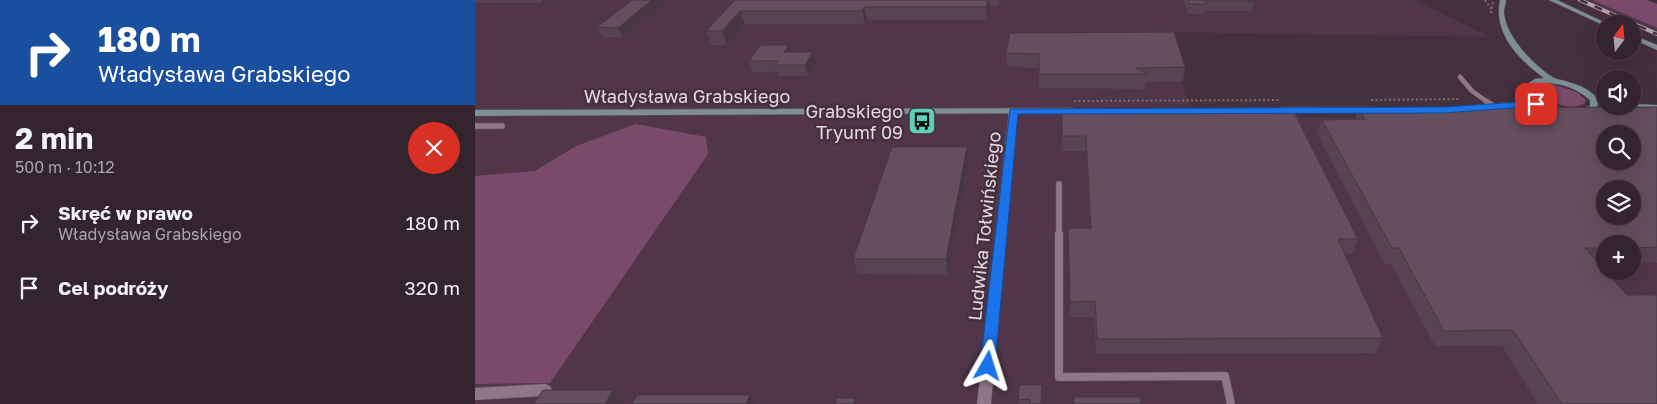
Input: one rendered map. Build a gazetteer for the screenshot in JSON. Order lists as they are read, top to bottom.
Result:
{
  "streets": {
    "street": ["Władysława Grabskiego", "Ludwika Tołwińskiego"]
  },
  "crossings": [
    ["Władysława Grabskiego", "Ludwika Tołwińskiego"]
  ],
  "places": {
    "bus stop": ["Grabskiego Tryumf 09"]
  },
  "north": "top",
  "page": {
    "turn": ["180 m", "Władysława Grabskiego"],
    "map_buttons": "+",
    "heading": ["2 min", "500 m · 10:12"],
    "list": [
      {
        "name": "Skręć w prawo",
        "note": "Władysława Grabskiego",
        "value": "180 m"
      },
      {
        "name": "Cel podróży",
        "value": "320 m"
      }
    ]
  }
}
